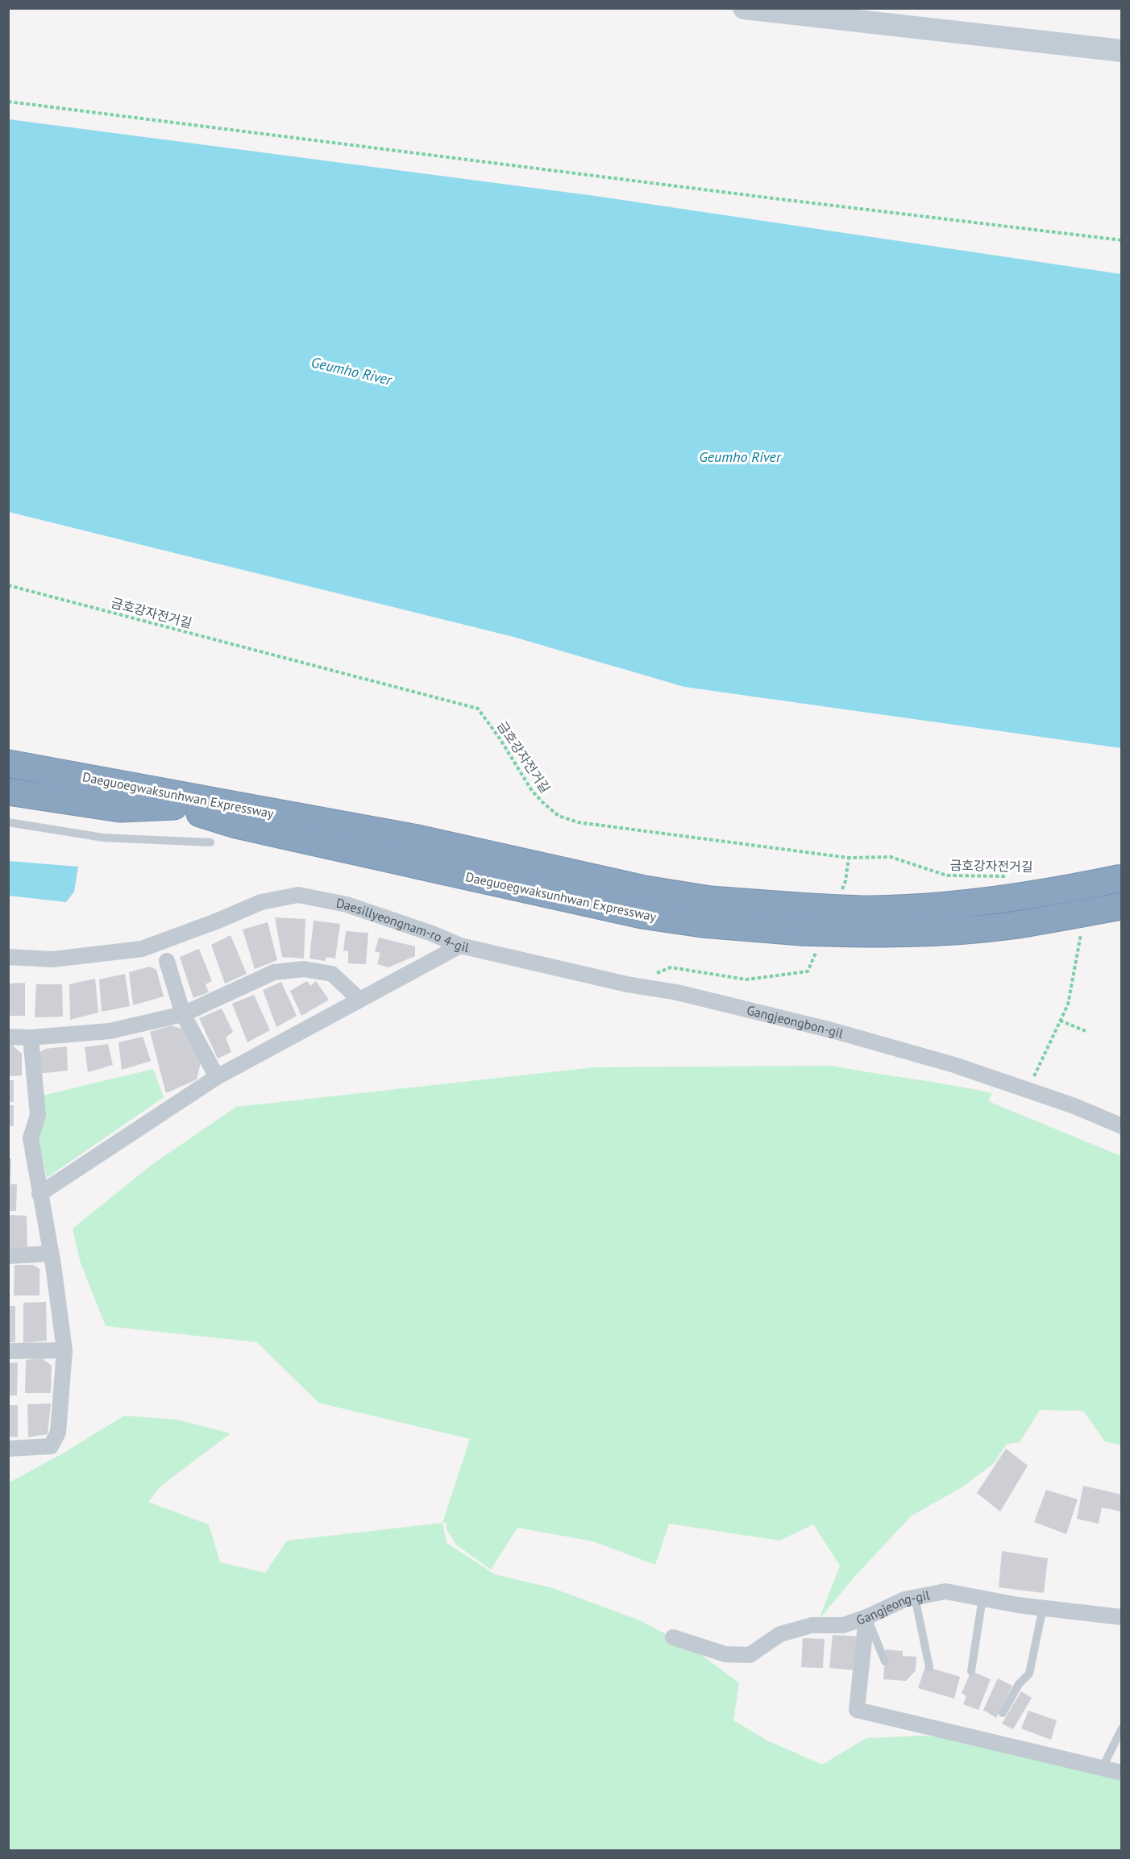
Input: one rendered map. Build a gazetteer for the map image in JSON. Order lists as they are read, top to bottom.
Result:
{
  "streets": {
    "highway": ["Daeguoegwaksunhwan Expressway"],
    "street": ["Daesillyeongnam-ro 4-gil", "Gangjeongbon-gil", "Gangjeong-gil"],
    "path": ["금호강자전거길"]
  },
  "crossings": [
    ["Daesillyeongnam-ro 4-gil", "Gangjeongbon-gil"]
  ],
  "water": ["Geumho River"]
}
